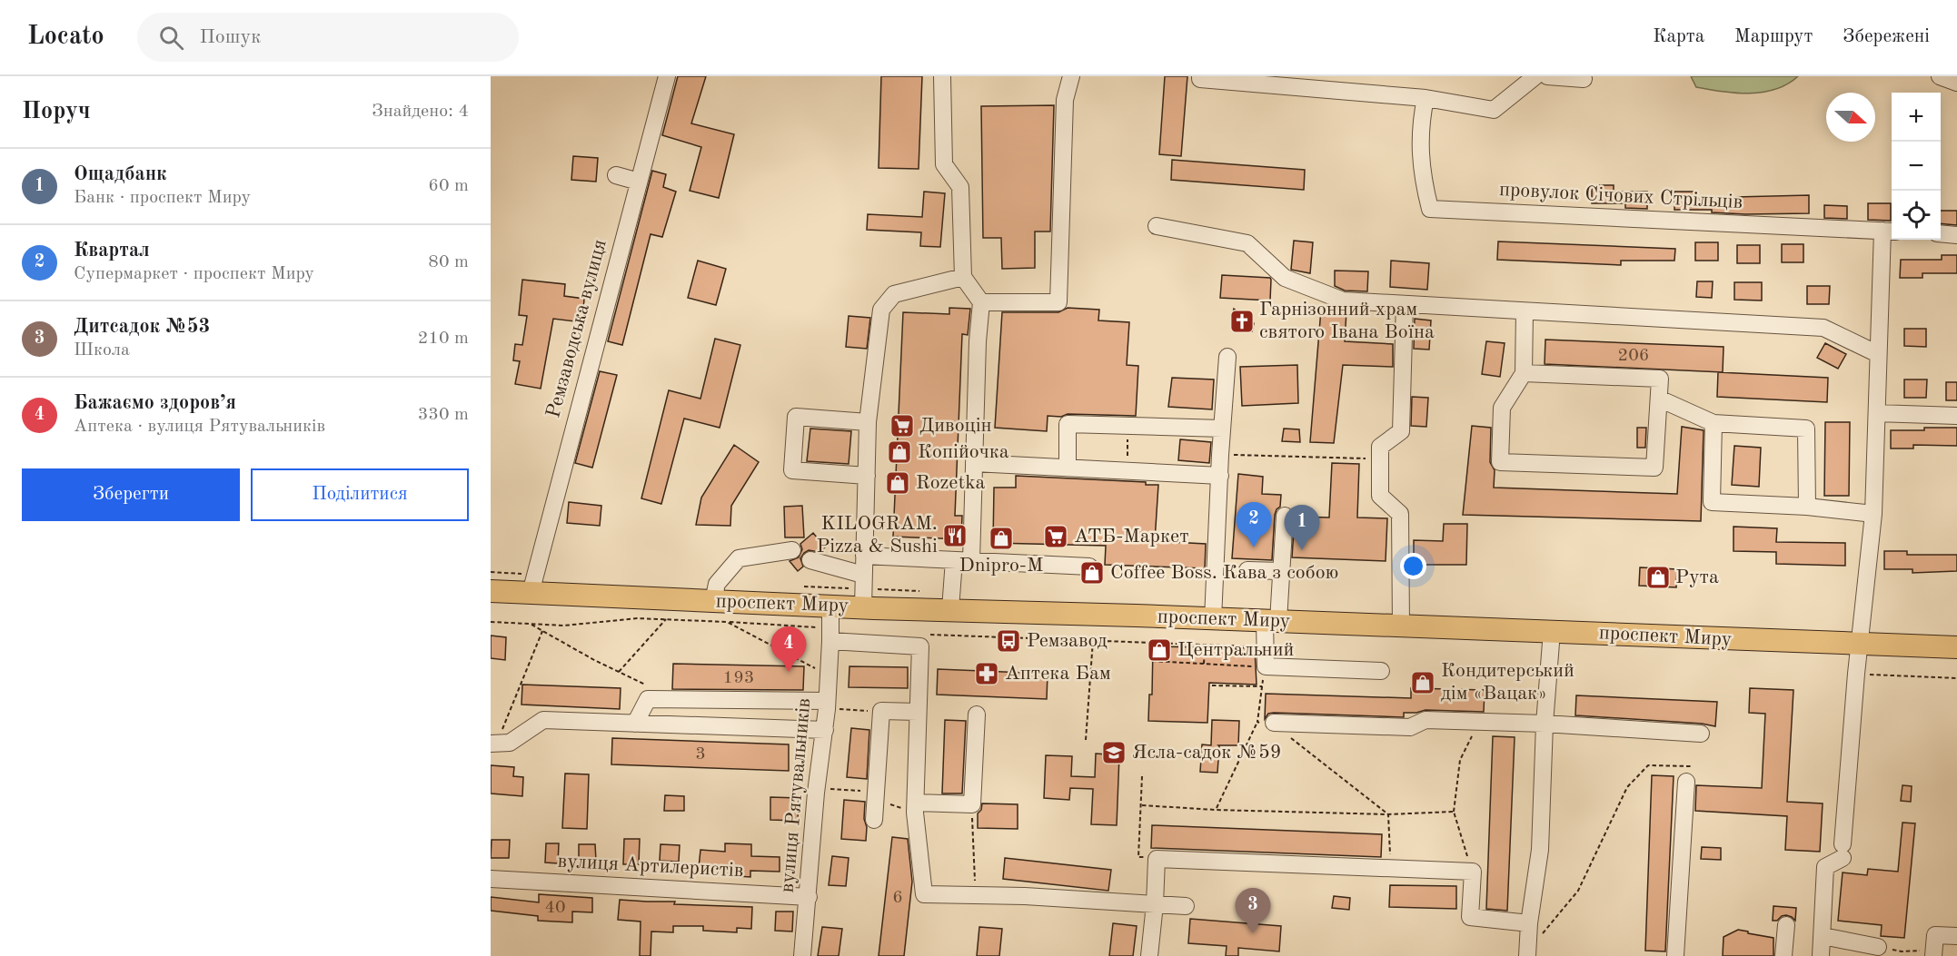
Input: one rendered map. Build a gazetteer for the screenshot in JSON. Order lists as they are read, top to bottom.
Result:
{
  "streets": {
    "main road": ["проспект Миру"],
    "street": [
      "провулок Січових Стрільців",
      "Ремзаводська вулиця",
      "вулиця Рятувальників",
      "вулиця Артилеристів"
    ]
  },
  "crossings": [
    ["Ремзаводська вулиця", "проспект Миру"],
    ["проспект Миру", "вулиця Рятувальників"],
    ["вулиця Рятувальників", "вулиця Артилеристів"]
  ],
  "places": {
    "church": ["Гарнізонний храм святого Івана Воїна"],
    "supermarket": ["Дивоцін", "АТБ-Маркет"],
    "shop": [
      "Копійочка",
      "Rozetka",
      "Dnipro-M",
      "Coffee Boss. Кава з собою",
      "Рута",
      "Центральний",
      "Кондитерський дім «Вацак»"
    ],
    "restaurant": ["KILOGRAM. Pizza & Sushi"],
    "bus stop": ["Ремзавод"],
    "pharmacy": ["Аптека Бам"],
    "school or university": ["Ясла-садок №59"]
  },
  "house_numbers": [
    "206",
    "193",
    "3",
    "6",
    "40"
  ],
  "north": "right",
  "page": {
    "header": "Locato",
    "search": "Пошук",
    "nav": ["Карта", "Маршрут", "Збережені"],
    "heading": ["Поруч", "Знайдено: 4"],
    "map_buttons": ["+", "−"],
    "list": [
      {
        "mark": "1",
        "name": "Ощадбанк",
        "note": "Банк · проспект Миру",
        "value": "60 m"
      },
      {
        "mark": "2",
        "name": "Квартал",
        "note": "Супермаркет · проспект Миру",
        "value": "80 m"
      },
      {
        "mark": "3",
        "name": "Дитсадок №53",
        "note": "Школа",
        "value": "210 m"
      },
      {
        "mark": "4",
        "name": "Бажаємо здоров’я",
        "note": "Аптека · вулиця Рятувальників",
        "value": "330 m"
      }
    ],
    "buttons": ["Зберегти", "Поділитися"],
    "pins": [
      "2",
      "1",
      "4",
      "3"
    ]
  }
}
